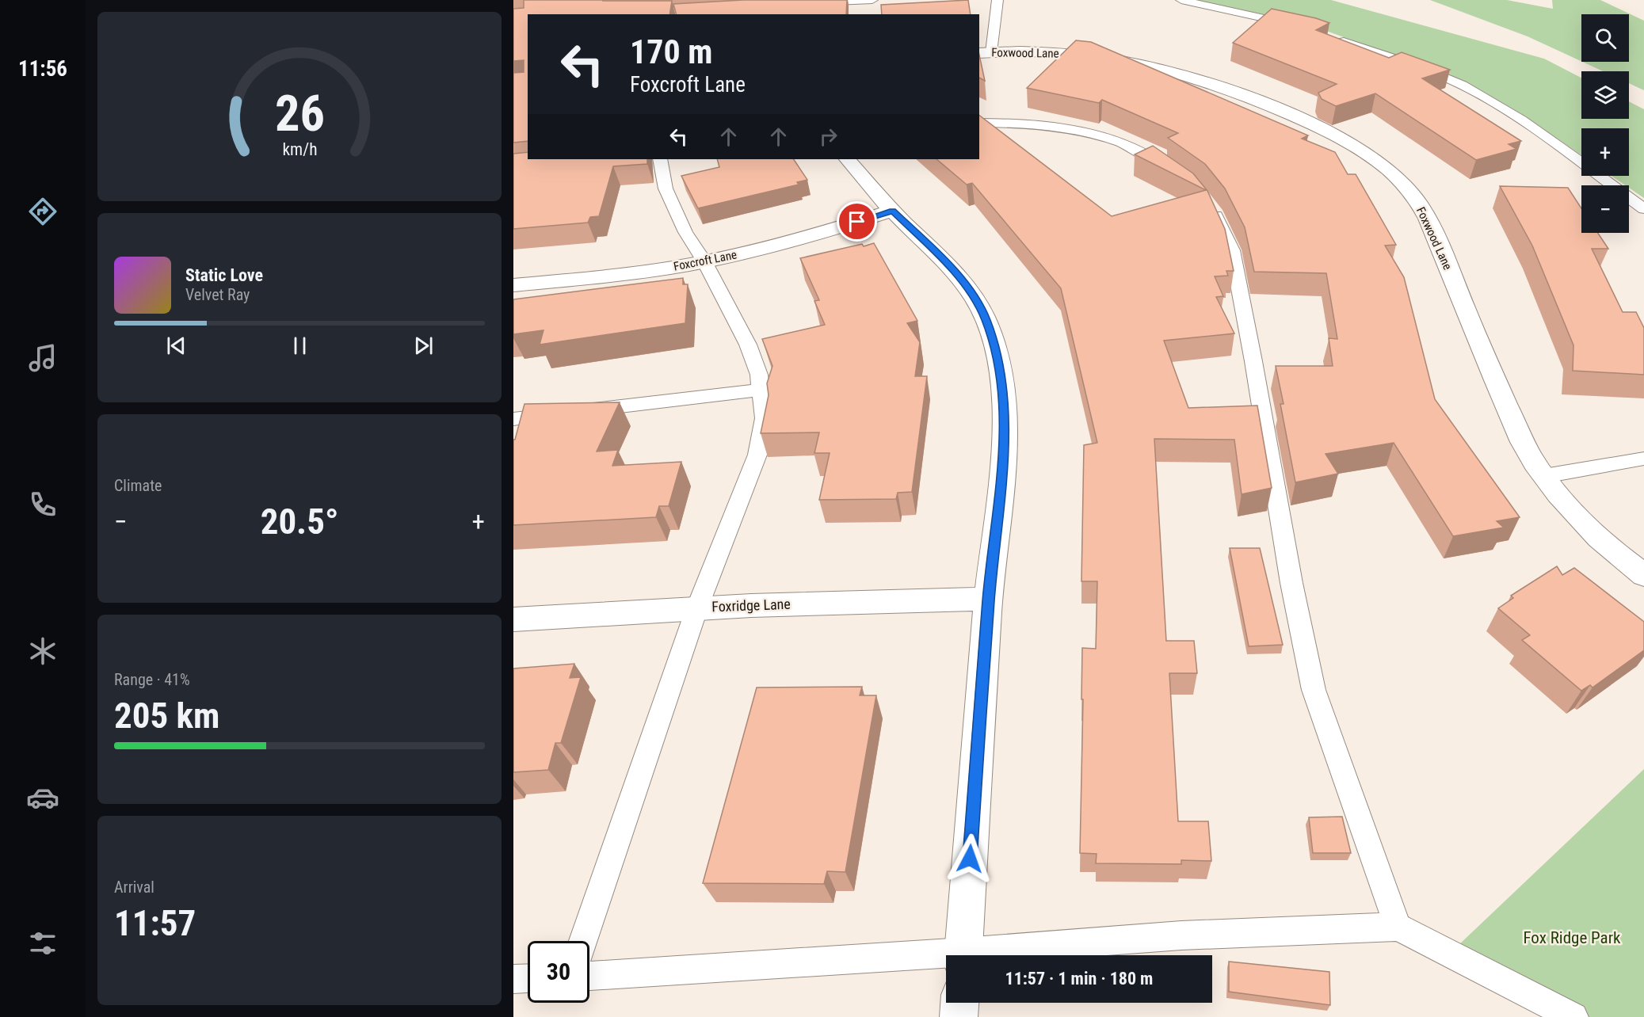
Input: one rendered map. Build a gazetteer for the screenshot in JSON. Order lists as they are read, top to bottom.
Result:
{
  "streets": {
    "street": ["Foxwood Lane", "Foxcroft Lane", "Foxridge Lane"]
  },
  "parks": ["Fox Ridge Park"],
  "page": {
    "tabs": "11:56",
    "map_buttons": ["+", "−"],
    "turn": ["170 m", "Foxcroft Lane"],
    "song": ["Static Love", "Velvet Ray"],
    "tile": [
      "Climate",
      ["Range · 41%", "205 km"],
      ["Arrival", "11:57"]
    ],
    "heat": ["−", "20.5°", "+"],
    "limit": "30",
    "trip": "11:57 · 1 min · 180 m",
    "gauge": ["26", "km/h"]
  }
}
